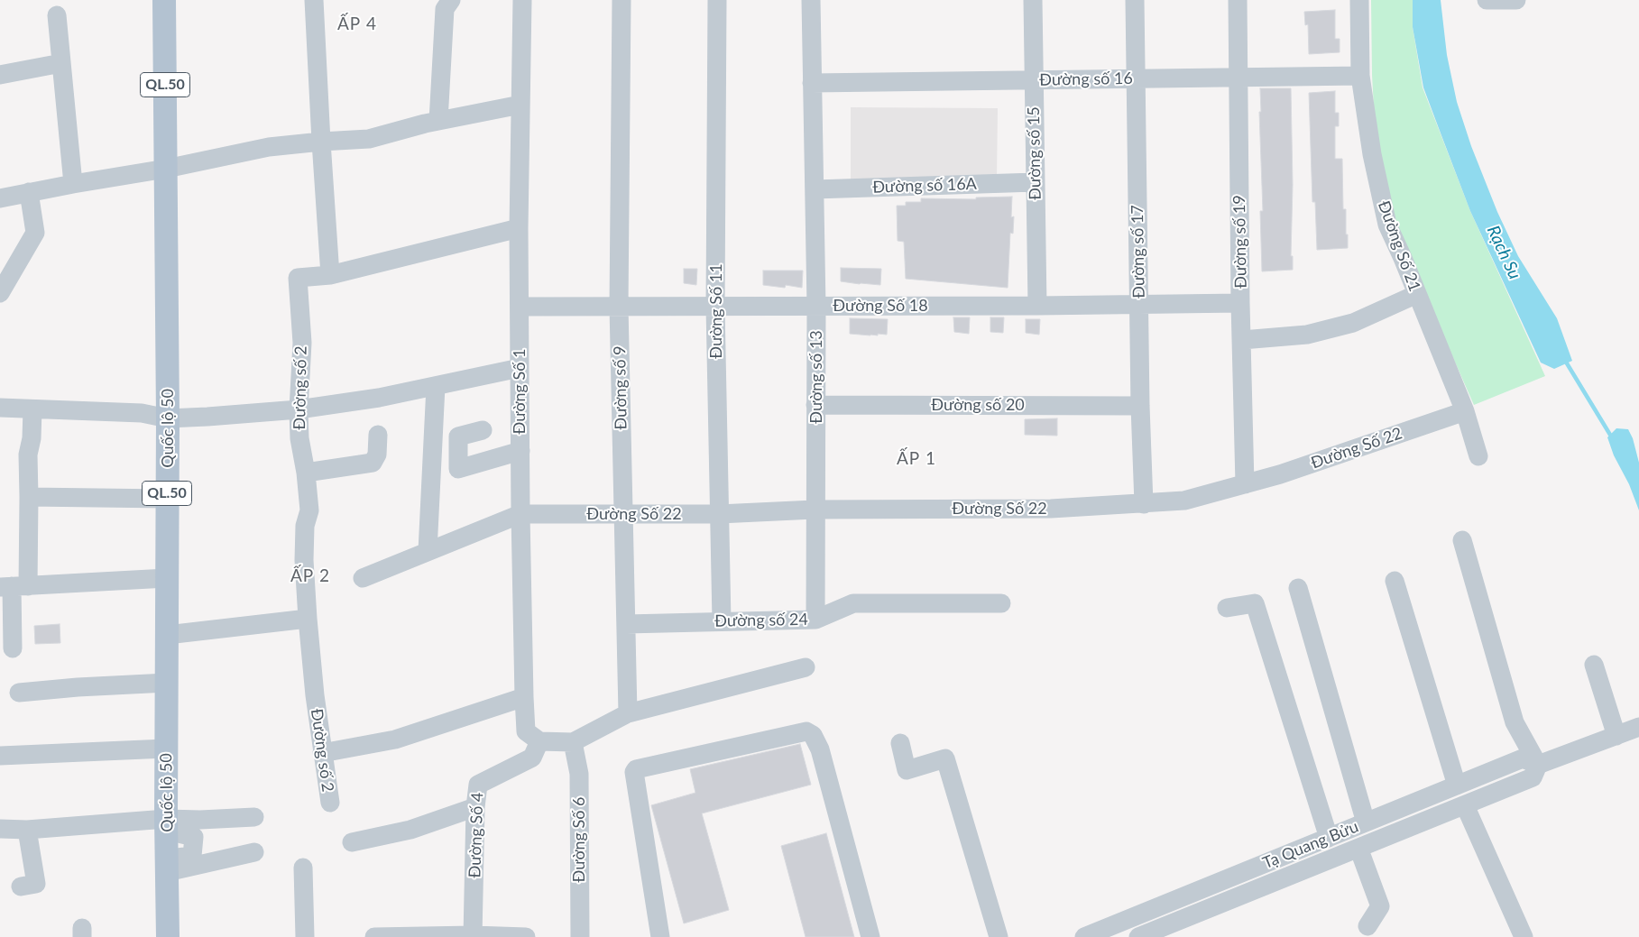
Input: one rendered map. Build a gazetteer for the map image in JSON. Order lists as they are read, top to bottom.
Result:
{
  "streets": {
    "main road": ["QL.50", "Quốc lộ 50"],
    "street": [
      "Đường số 16",
      "Đường số 15",
      "Đường số 16A",
      "Đường số 19",
      "Đường Số 21",
      "Đường số 17",
      "Đường Số 18",
      "Đường Số 11",
      "Đường số 13",
      "Đường số 2",
      "Đường số 9",
      "Đường Số 1",
      "Đường số 20",
      "Đường Số 22",
      "Đường số 24",
      "Đường Số 4",
      "Đường Số 6",
      "Tạ Quang Bửu"
    ]
  },
  "crossings": [
    ["Đường số 16", "Đường số 15"],
    ["Đường số 16", "Đường số 19"],
    ["Đường số 16", "Đường Số 21"],
    ["Đường số 16", "Đường số 17"],
    ["Đường số 16", "Đường số 13"],
    ["Đường số 15", "Đường số 16A"],
    ["Đường số 15", "Đường Số 18"],
    ["Đường số 16A", "Đường số 13"],
    ["Đường số 19", "Đường Số 18"],
    ["Đường số 19", "Đường Số 22"],
    ["Đường Số 21", "Đường Số 22"],
    ["Đường số 17", "Đường Số 18"],
    ["Đường số 17", "Đường số 20"],
    ["Đường số 17", "Đường Số 22"],
    ["Đường Số 18", "Đường Số 11"],
    ["Đường Số 18", "Đường số 13"],
    ["Đường Số 18", "Đường số 9"],
    ["Đường Số 18", "Đường Số 1"],
    ["Đường Số 11", "Đường Số 22"],
    ["Đường Số 11", "Đường số 24"],
    ["Đường số 13", "Đường số 20"],
    ["Đường số 13", "Đường Số 22"],
    ["Đường số 13", "Đường số 24"],
    ["Đường số 9", "Đường Số 22"],
    ["Đường số 9", "Đường số 24"],
    ["Đường Số 1", "Đường Số 22"],
    ["Đường Số 1", "Đường Số 4"]
  ],
  "districts": ["ẤP 4", "ẤP 1", "ẤP 2"],
  "water": ["Rạch Su"]
}
